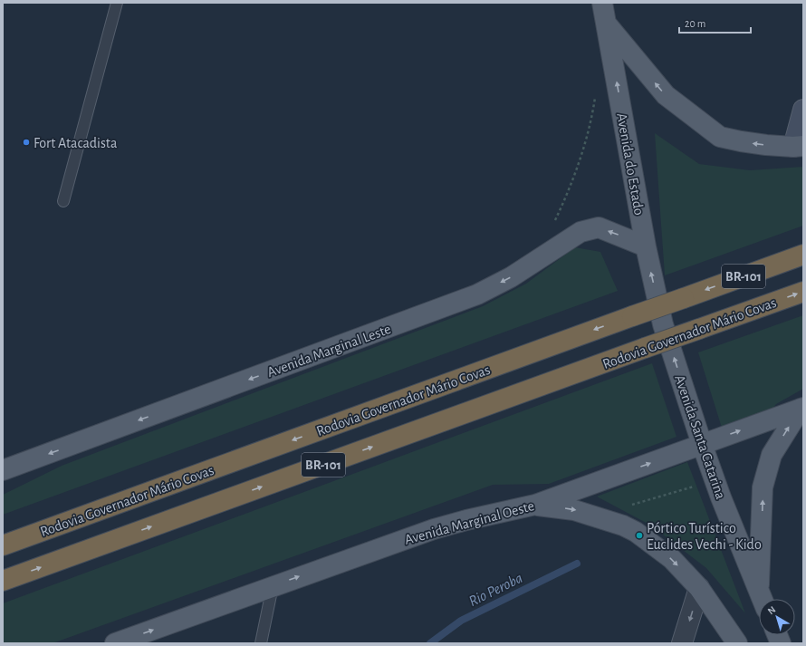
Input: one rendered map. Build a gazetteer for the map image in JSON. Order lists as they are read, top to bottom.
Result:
{
  "streets": {
    "highway": ["BR-101", "Rodovia Governador Mário Covas"],
    "main road": [
      "Avenida do Estado",
      "Avenida Marginal Leste",
      "Avenida Santa Catarina",
      "Avenida Marginal Oeste"
    ]
  },
  "crossings": [
    ["Avenida do Estado", "Avenida Marginal Leste"],
    ["Avenida do Estado", "Avenida Santa Catarina"],
    ["Avenida Santa Catarina", "Avenida Marginal Oeste"]
  ],
  "one_way": [
    "Avenida do Estado",
    "Avenida Marginal Leste",
    "Avenida Santa Catarina",
    "Avenida Marginal Oeste"
  ],
  "water": ["Rio Peroba"],
  "places": ["Fort Atacadista", "Pórtico Turístico Euclides Vechi - Kido"],
  "scale_bar": "20 m",
  "north": "top left"
}
